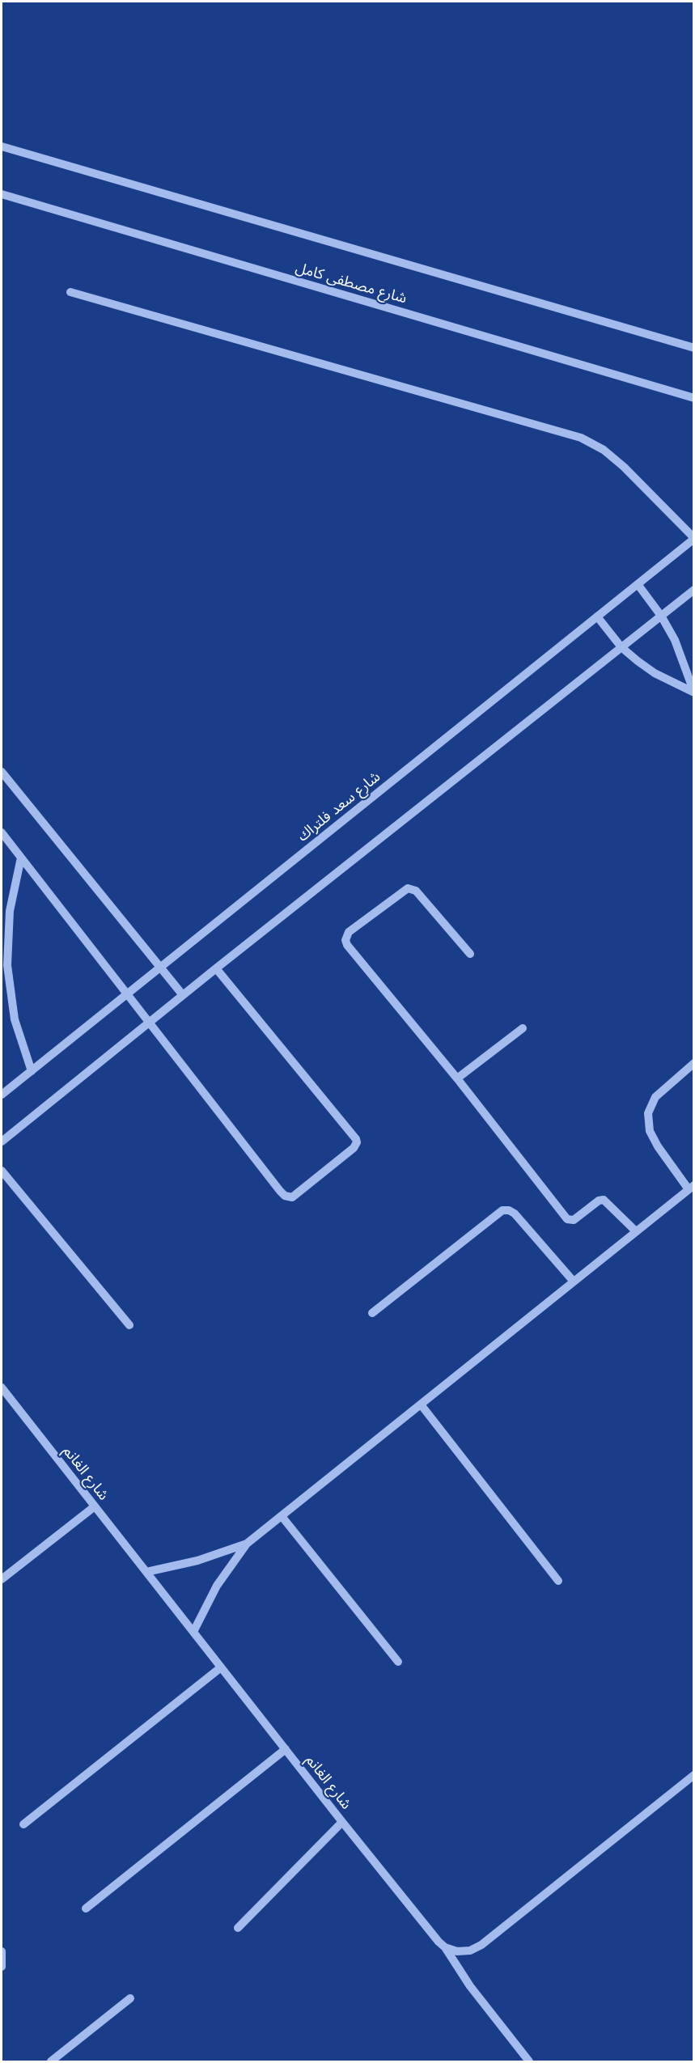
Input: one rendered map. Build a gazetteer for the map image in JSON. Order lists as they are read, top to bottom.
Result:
{
  "streets": {
    "street": ["شارع مصطفى كامل", "شارع سعد فلتراك", "شارع الغانم"]
  }
}
